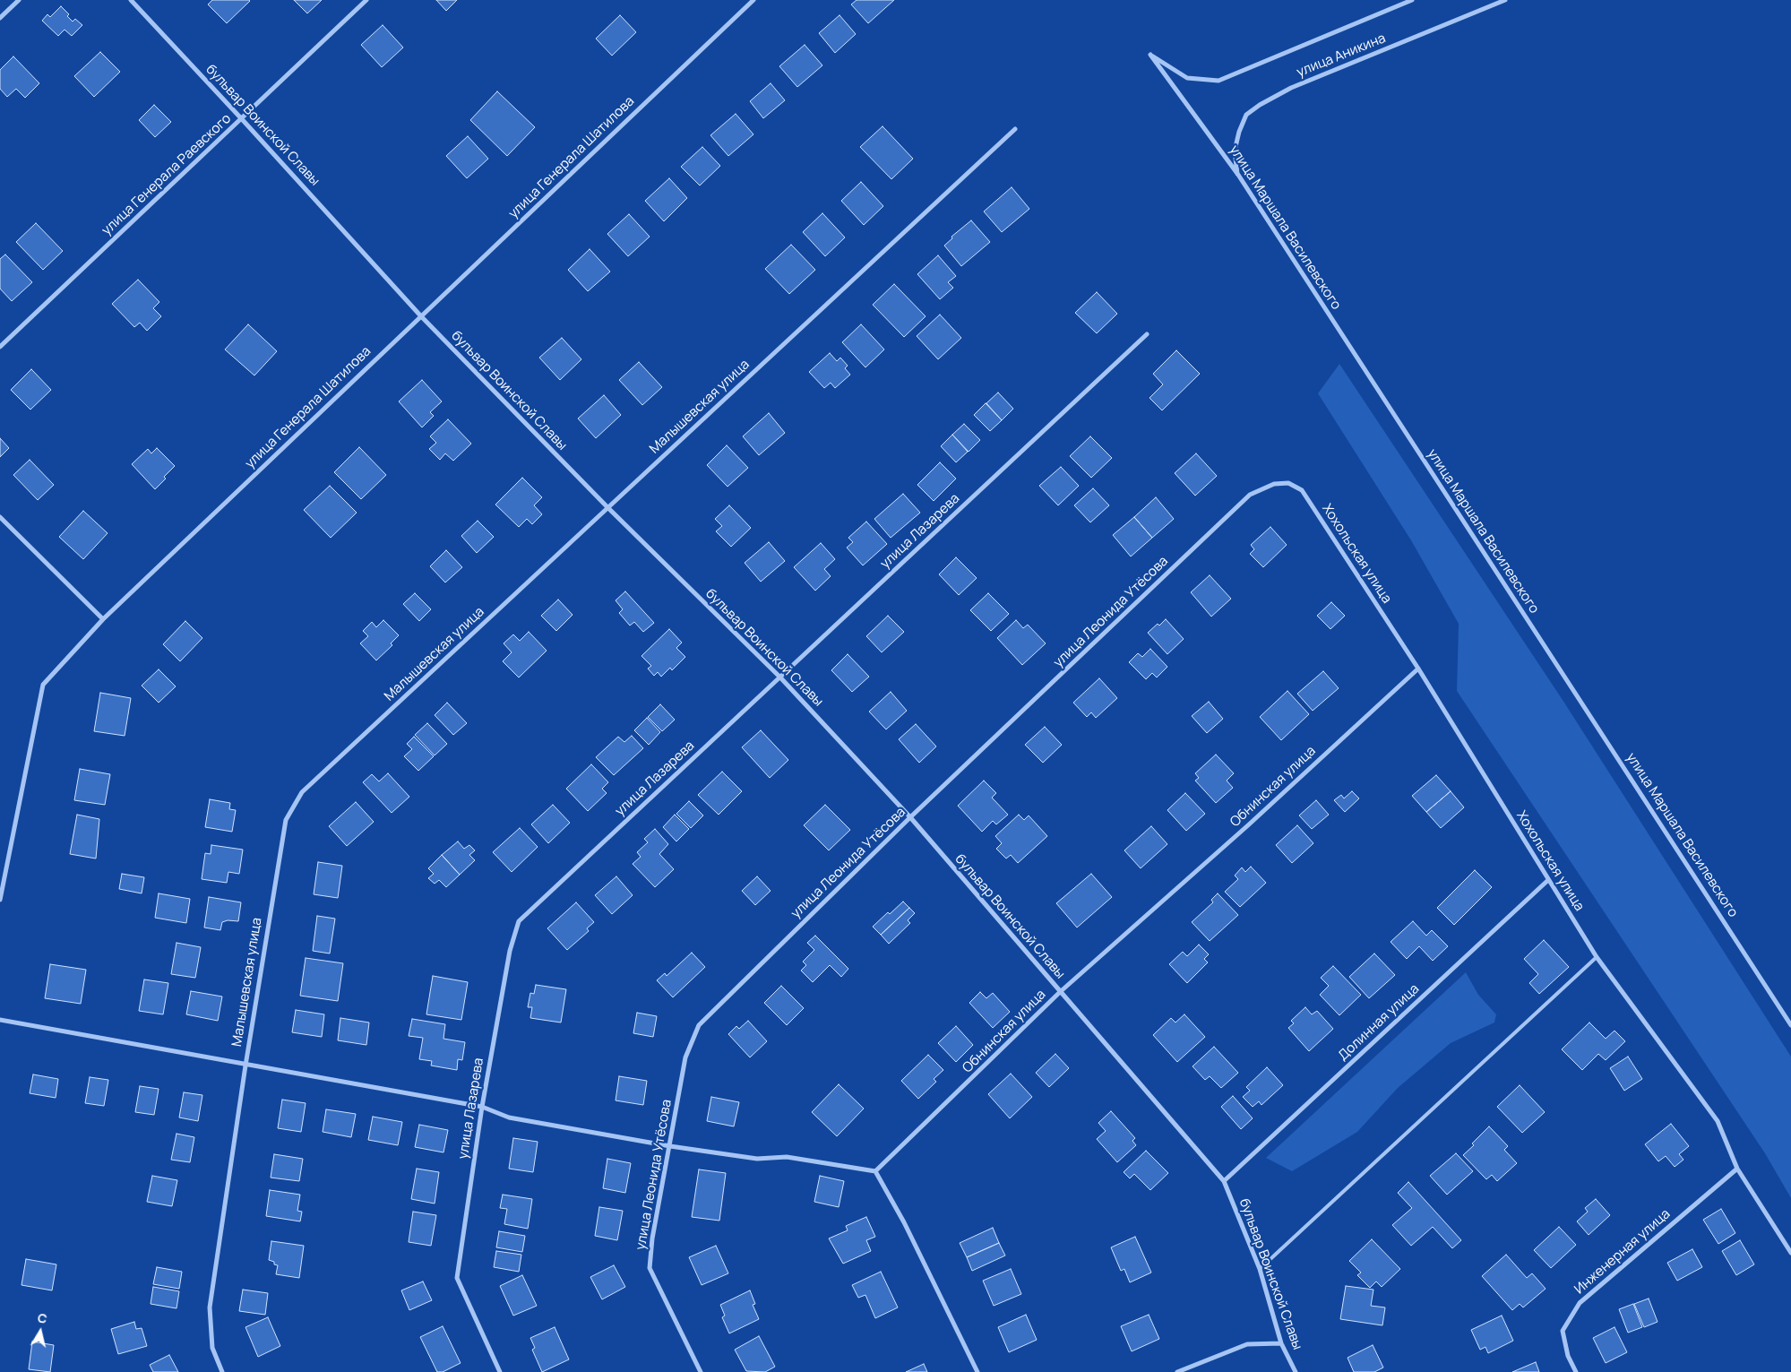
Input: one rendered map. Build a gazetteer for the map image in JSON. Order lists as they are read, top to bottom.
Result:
{
  "streets": {
    "street": [
      "улица Аникина",
      "бульвар Воинской Славы",
      "улица Генерала Шатилова",
      "улица Генерала Раевского",
      "улица Маршала Василевского",
      "Малышевская улица",
      "улица Лазарева",
      "Хохольская улица",
      "улица Леонида Утёсова",
      "Обнинская улица",
      "Долинная улица",
      "Инженерная улица"
    ]
  },
  "crossings": [
    ["улица Аникина", "улица Маршала Василевского"],
    ["бульвар Воинской Славы", "улица Генерала Шатилова"],
    ["бульвар Воинской Славы", "улица Генерала Раевского"],
    ["бульвар Воинской Славы", "Малышевская улица"],
    ["бульвар Воинской Славы", "улица Лазарева"],
    ["бульвар Воинской Славы", "улица Леонида Утёсова"],
    ["бульвар Воинской Славы", "Обнинская улица"],
    ["бульвар Воинской Славы", "Долинная улица"],
    ["Хохольская улица", "улица Леонида Утёсова"],
    ["Хохольская улица", "Обнинская улица"],
    ["Хохольская улица", "Долинная улица"],
    ["Хохольская улица", "Инженерная улица"]
  ],
  "north": "top"
}
